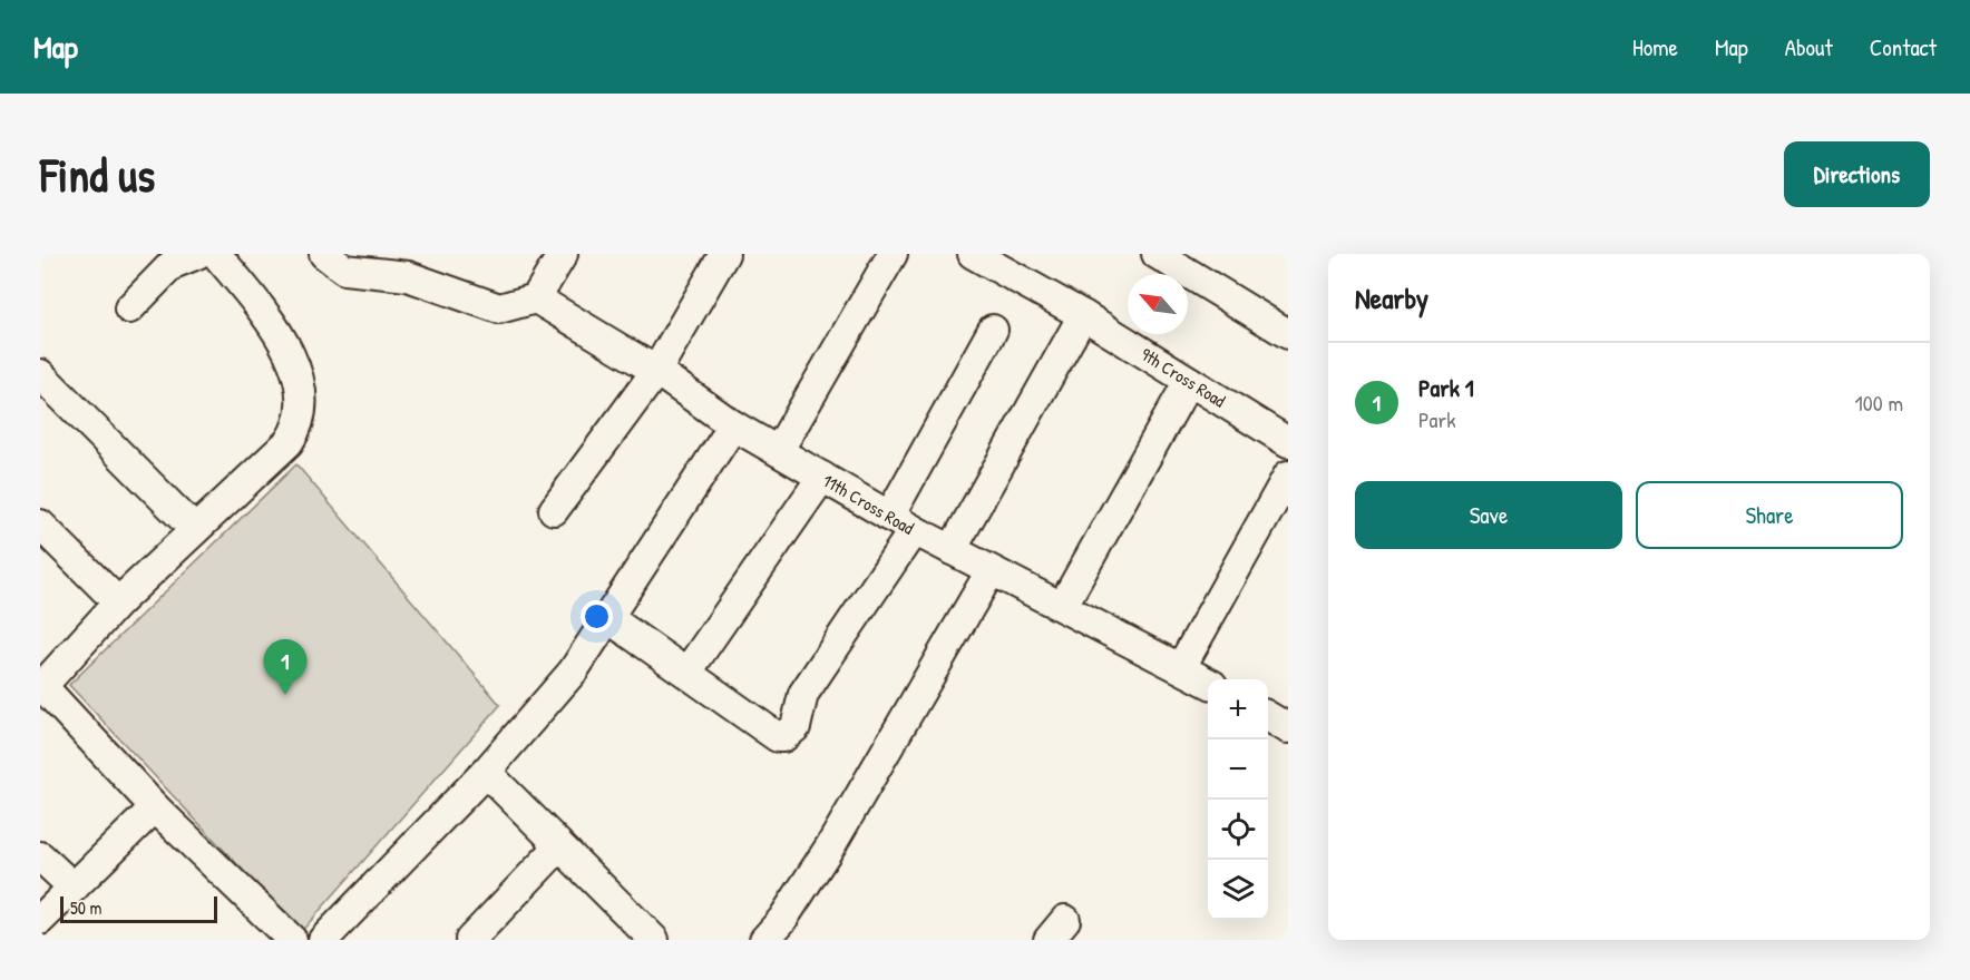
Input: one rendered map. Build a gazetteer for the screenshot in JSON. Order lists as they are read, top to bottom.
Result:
{
  "streets": {
    "street": ["9th Cross Road", "11th Cross Road"]
  },
  "scale_bar": "50 m",
  "north": "top left",
  "page": {
    "header": "Map",
    "nav": [
      "Home",
      "Map",
      "About",
      "Contact"
    ],
    "buttons": [
      "Directions",
      ["Save", "Share"]
    ],
    "title": "Find us",
    "heading": "Nearby",
    "list": [
      {
        "mark": "1",
        "name": "Park 1",
        "note": "Park",
        "value": "100 m"
      }
    ],
    "pins": "1",
    "map_buttons": ["+", "−"],
    "scale": "50 m"
  }
}
